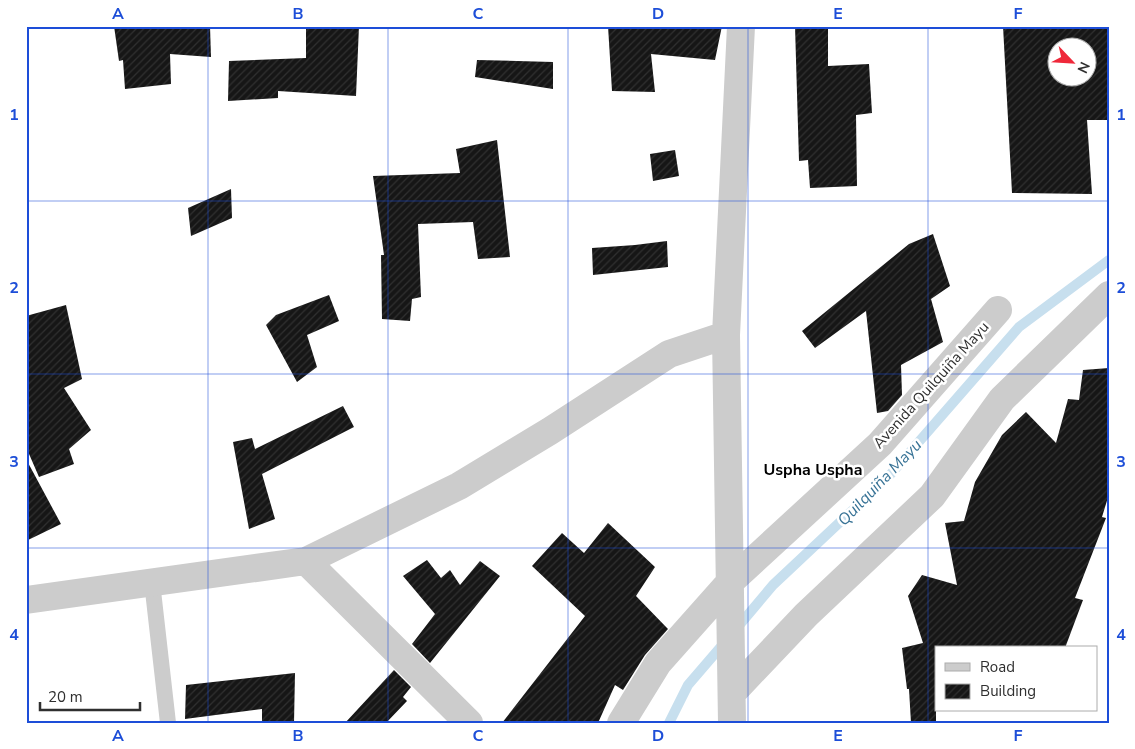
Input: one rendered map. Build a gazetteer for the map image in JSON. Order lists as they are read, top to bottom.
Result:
{
  "streets": {
    "street": ["Avenida Quilquiña Mayu"]
  },
  "districts": ["Uspha Uspha"],
  "water": ["Quilquiña Mayu"],
  "legend": ["Road", "Building"],
  "scale_bar": "20 m",
  "north": "bottom right",
  "grid": {
    "columns": [
      "A",
      "B",
      "C",
      "D",
      "E",
      "F"
    ],
    "rows": [
      "1",
      "2",
      "3",
      "4"
    ]
  }
}
